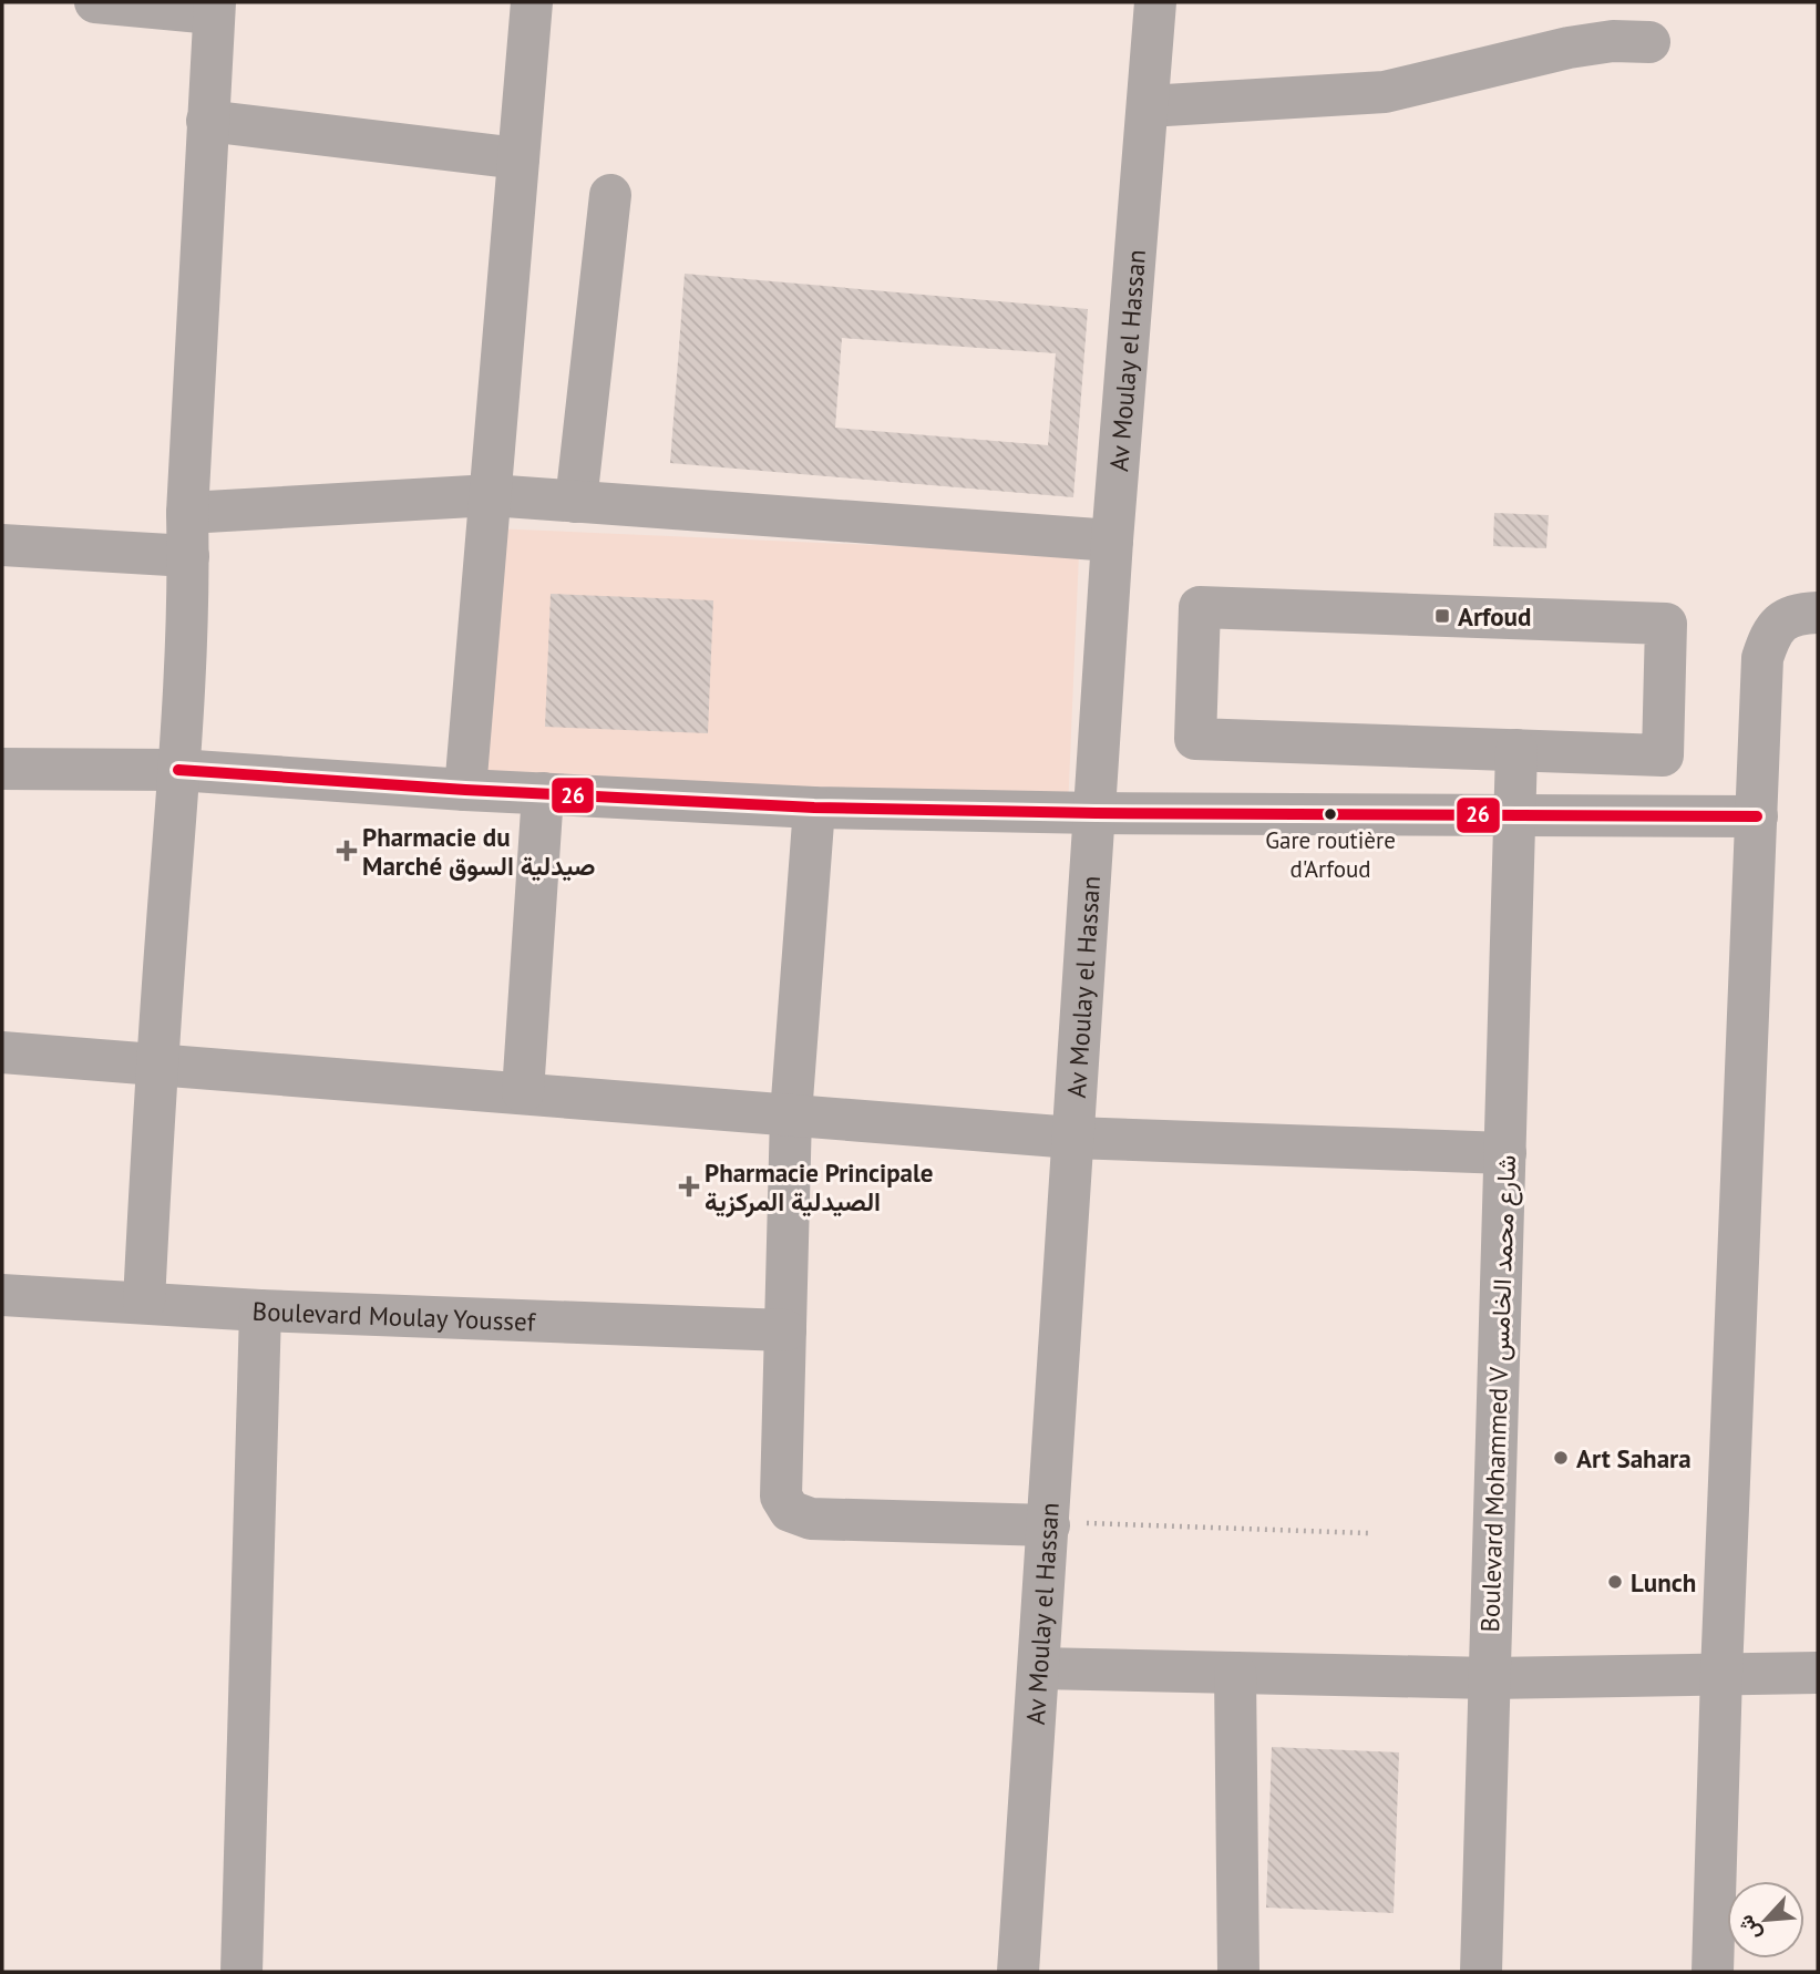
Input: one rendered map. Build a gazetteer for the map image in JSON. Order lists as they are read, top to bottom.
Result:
{
  "streets": {
    "street": ["Av Moulay el Hassan", "Boulevard Moulay Youssef", "Boulevard Mohammed V شارع محمد الخامس"]
  },
  "places": {
    "transit": ["Arfoud"],
    "other": ["Gare routière d'Arfoud", "Art Sahara", "Lunch"],
    "health": ["Pharmacie du Marché صيدلية السوق", "Pharmacie Principale الصيدلية المركزية"]
  },
  "lines": ["transit line 26"],
  "north": "bottom left"
}
